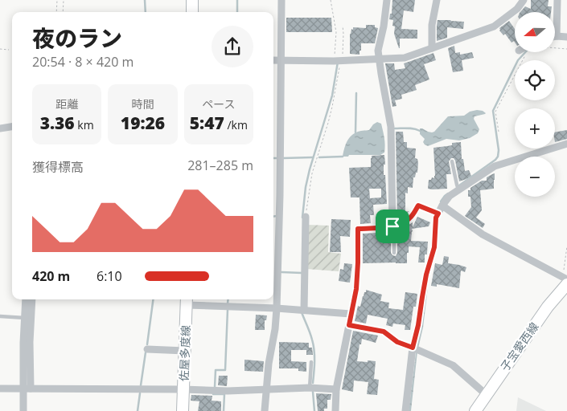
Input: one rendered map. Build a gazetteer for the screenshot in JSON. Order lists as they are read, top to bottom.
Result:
{
  "streets": {
    "main road": ["子宝愛西線", "佐屋多度線"]
  },
  "north": "left",
  "page": {
    "map_buttons": ["+", "−"],
    "heading": ["夜のラン", "20:54 · 8 × 420 m"],
    "stats": [
      ["距離", "3.36 km"],
      ["時間", "19:26"],
      ["ペース", "5:47 /km"]
    ],
    "chart": ["獲得標高", "281–285 m"],
    "list": [
      {
        "name": "420 m",
        "note": "6:10"
      }
    ]
  }
}
